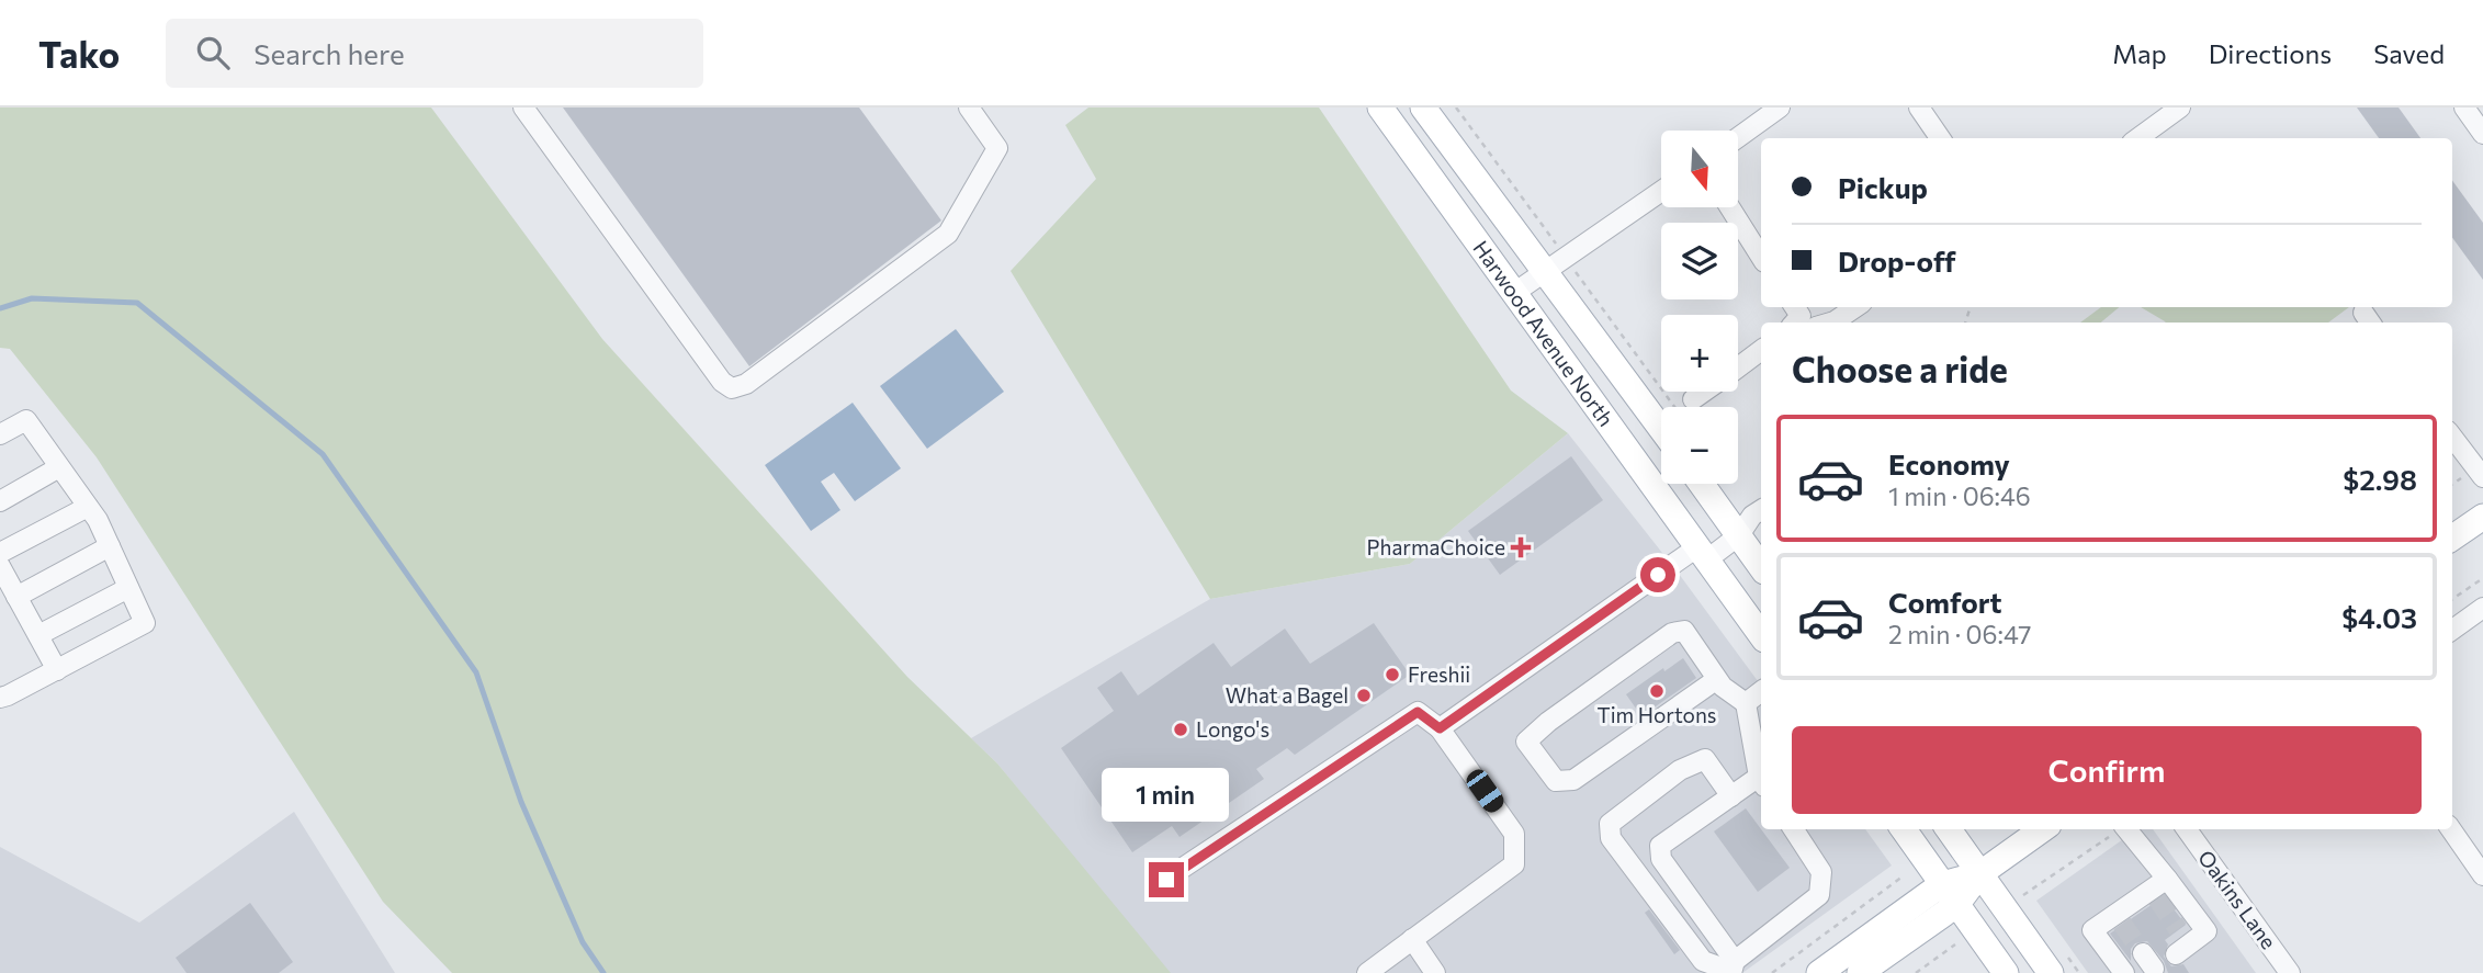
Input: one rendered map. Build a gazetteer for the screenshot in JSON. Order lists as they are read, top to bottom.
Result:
{
  "streets": {
    "main road": ["Harwood Avenue North"],
    "street": ["Oakins Lane"]
  },
  "places": {
    "health": ["PharmaChoice"],
    "other": [
      "Freshii",
      "Tim Hortons",
      "What a Bagel",
      "Longo's"
    ]
  },
  "north": "bottom",
  "page": {
    "header": "Tako",
    "search": "Search here",
    "nav": ["Map", "Directions", "Saved"],
    "map_buttons": ["+", "−"],
    "banner": ["Pickup", "Drop-off"],
    "heading": "Choose a ride",
    "list": [
      {
        "name": "Economy",
        "note": "1 min · 06:46",
        "value": "$2.98"
      },
      {
        "name": "Comfort",
        "note": "2 min · 06:47",
        "value": "$4.03"
      }
    ],
    "buttons": "Confirm",
    "bubble": "1 min"
  }
}
